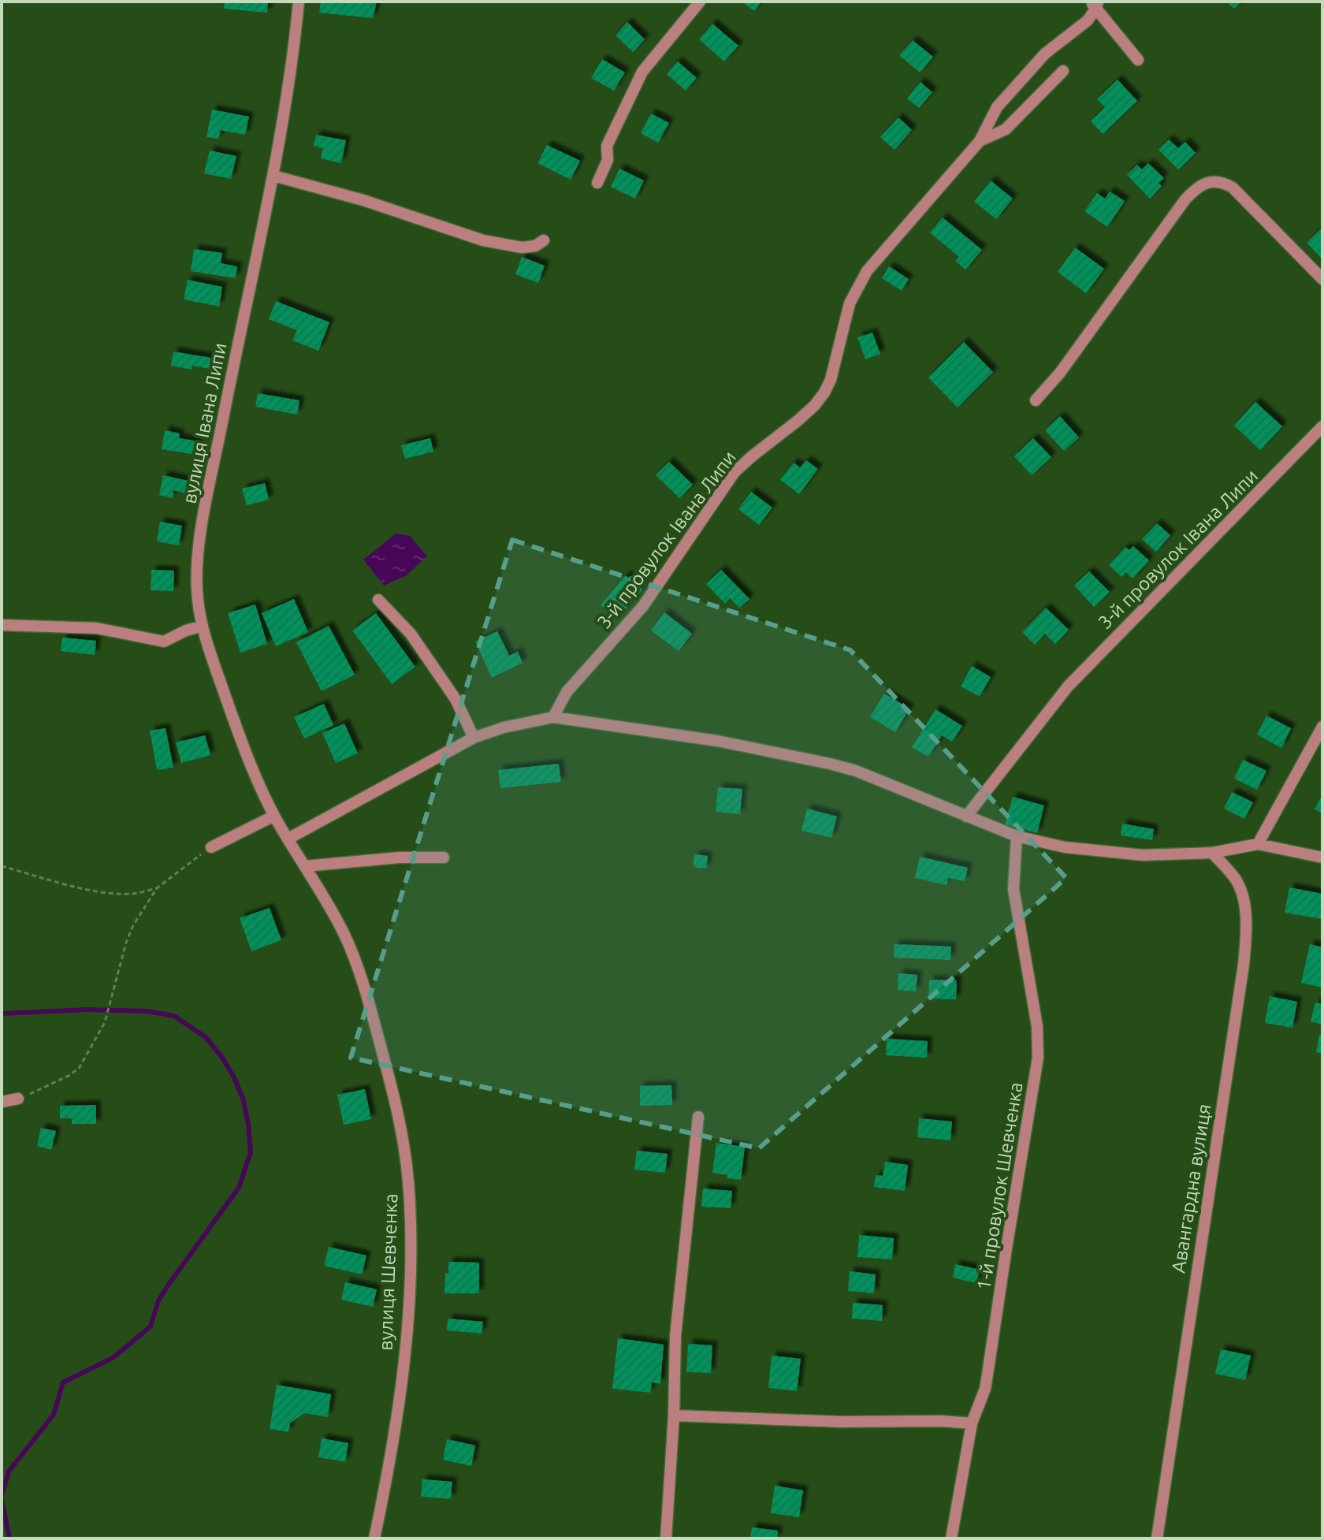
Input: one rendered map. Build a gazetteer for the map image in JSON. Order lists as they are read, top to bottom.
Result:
{
  "streets": {
    "street": [
      "вулиця Івана Липи",
      "3-й провулок Івана Липи",
      "1-й провулок Шевченка",
      "Авангардна вулиця",
      "вулиця Шевченка"
    ]
  },
  "crossings": [
    ["вулиця Івана Липи", "вулиця Шевченка"]
  ]
}
